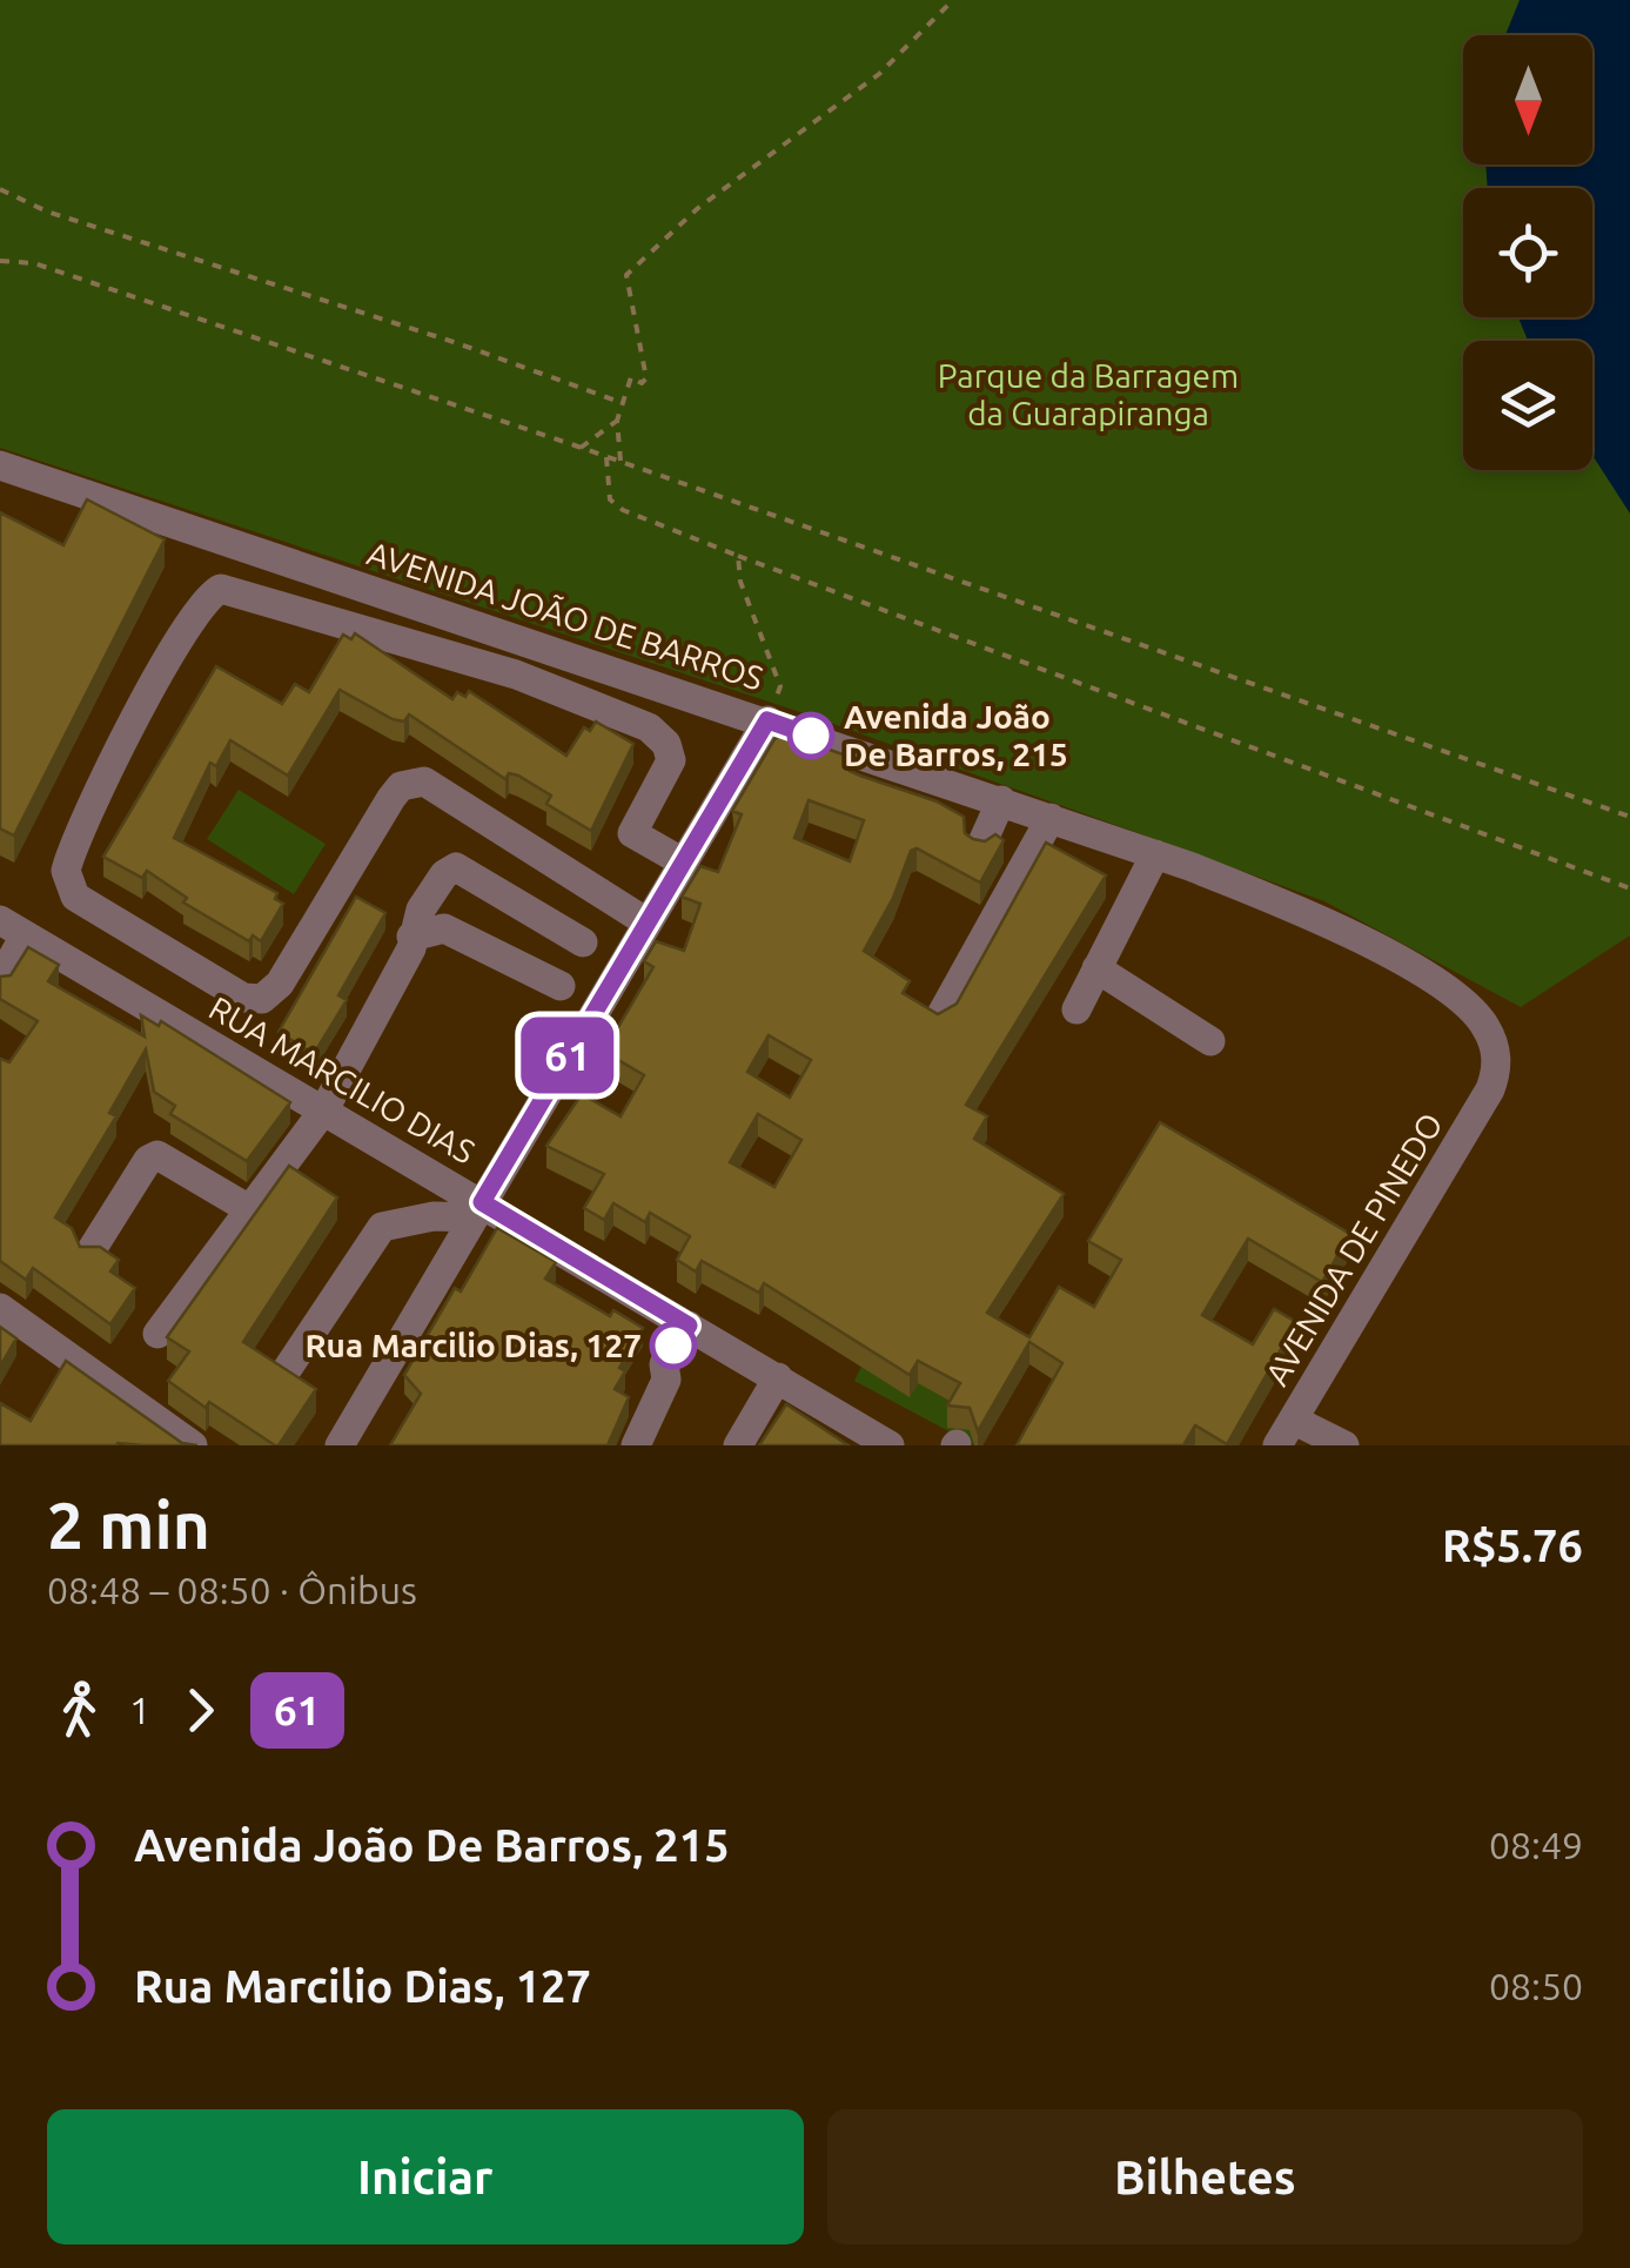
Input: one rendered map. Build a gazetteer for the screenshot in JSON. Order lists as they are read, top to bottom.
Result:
{
  "streets": {
    "street": ["AVENIDA JOÃO DE BARROS", "RUA MARCILIO DIAS", "AVENIDA DE PINEDO"]
  },
  "crossings": [
    ["AVENIDA JOÃO DE BARROS", "AVENIDA DE PINEDO"]
  ],
  "parks": ["Parque da Barragem da Guarapiranga"],
  "places": ["Avenida João De Barros, 215", "Rua Marcilio Dias, 127"],
  "lines": ["bus line 61"],
  "north": "bottom",
  "page": {
    "on_map": "61",
    "heading": ["2 min", "08:48 – 08:50 · Ônibus", "R$5.76"],
    "legs": ["1", "61"],
    "list": [
      {
        "name": "Avenida João De Barros, 215",
        "value": "08:49"
      },
      {
        "name": "Rua Marcilio Dias, 127",
        "value": "08:50"
      }
    ],
    "buttons": ["Iniciar", "Bilhetes"]
  }
}
